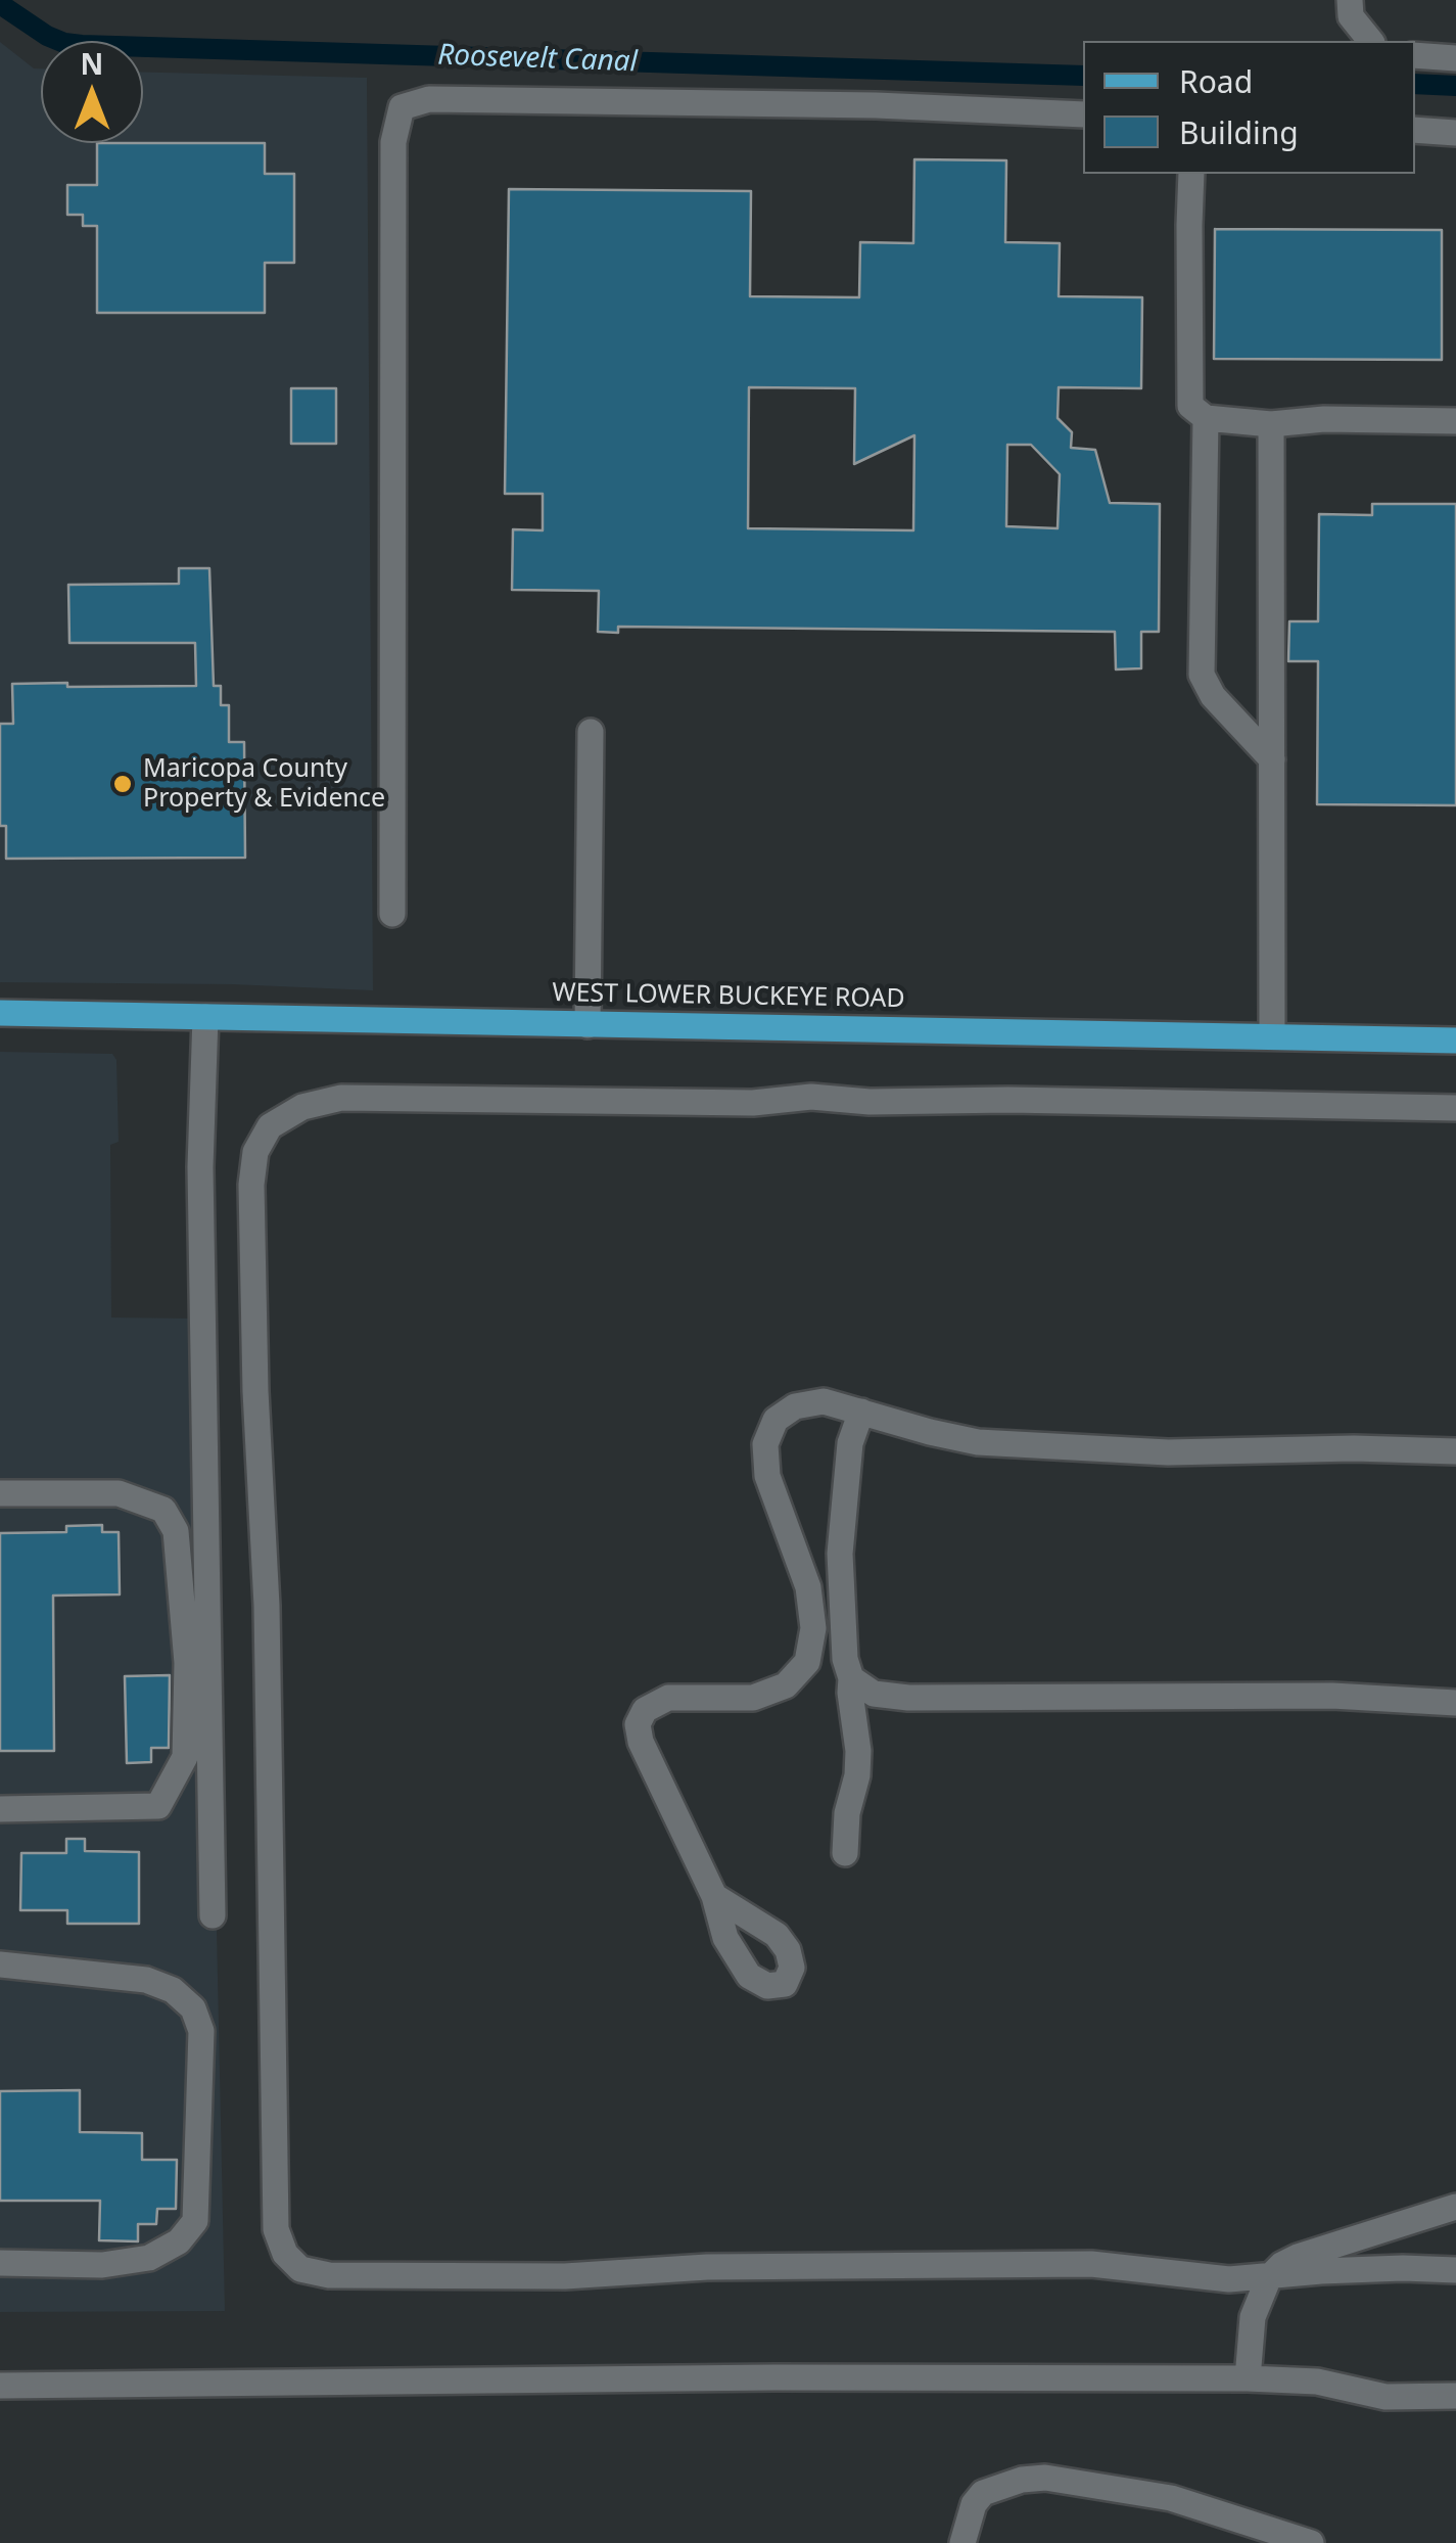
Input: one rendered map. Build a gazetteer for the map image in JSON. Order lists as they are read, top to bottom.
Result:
{
  "streets": {
    "main road": ["WEST LOWER BUCKEYE ROAD"]
  },
  "water": ["Roosevelt Canal"],
  "places": ["Maricopa County Property & Evidence"],
  "legend": ["Road", "Building"],
  "north": "top"
}
